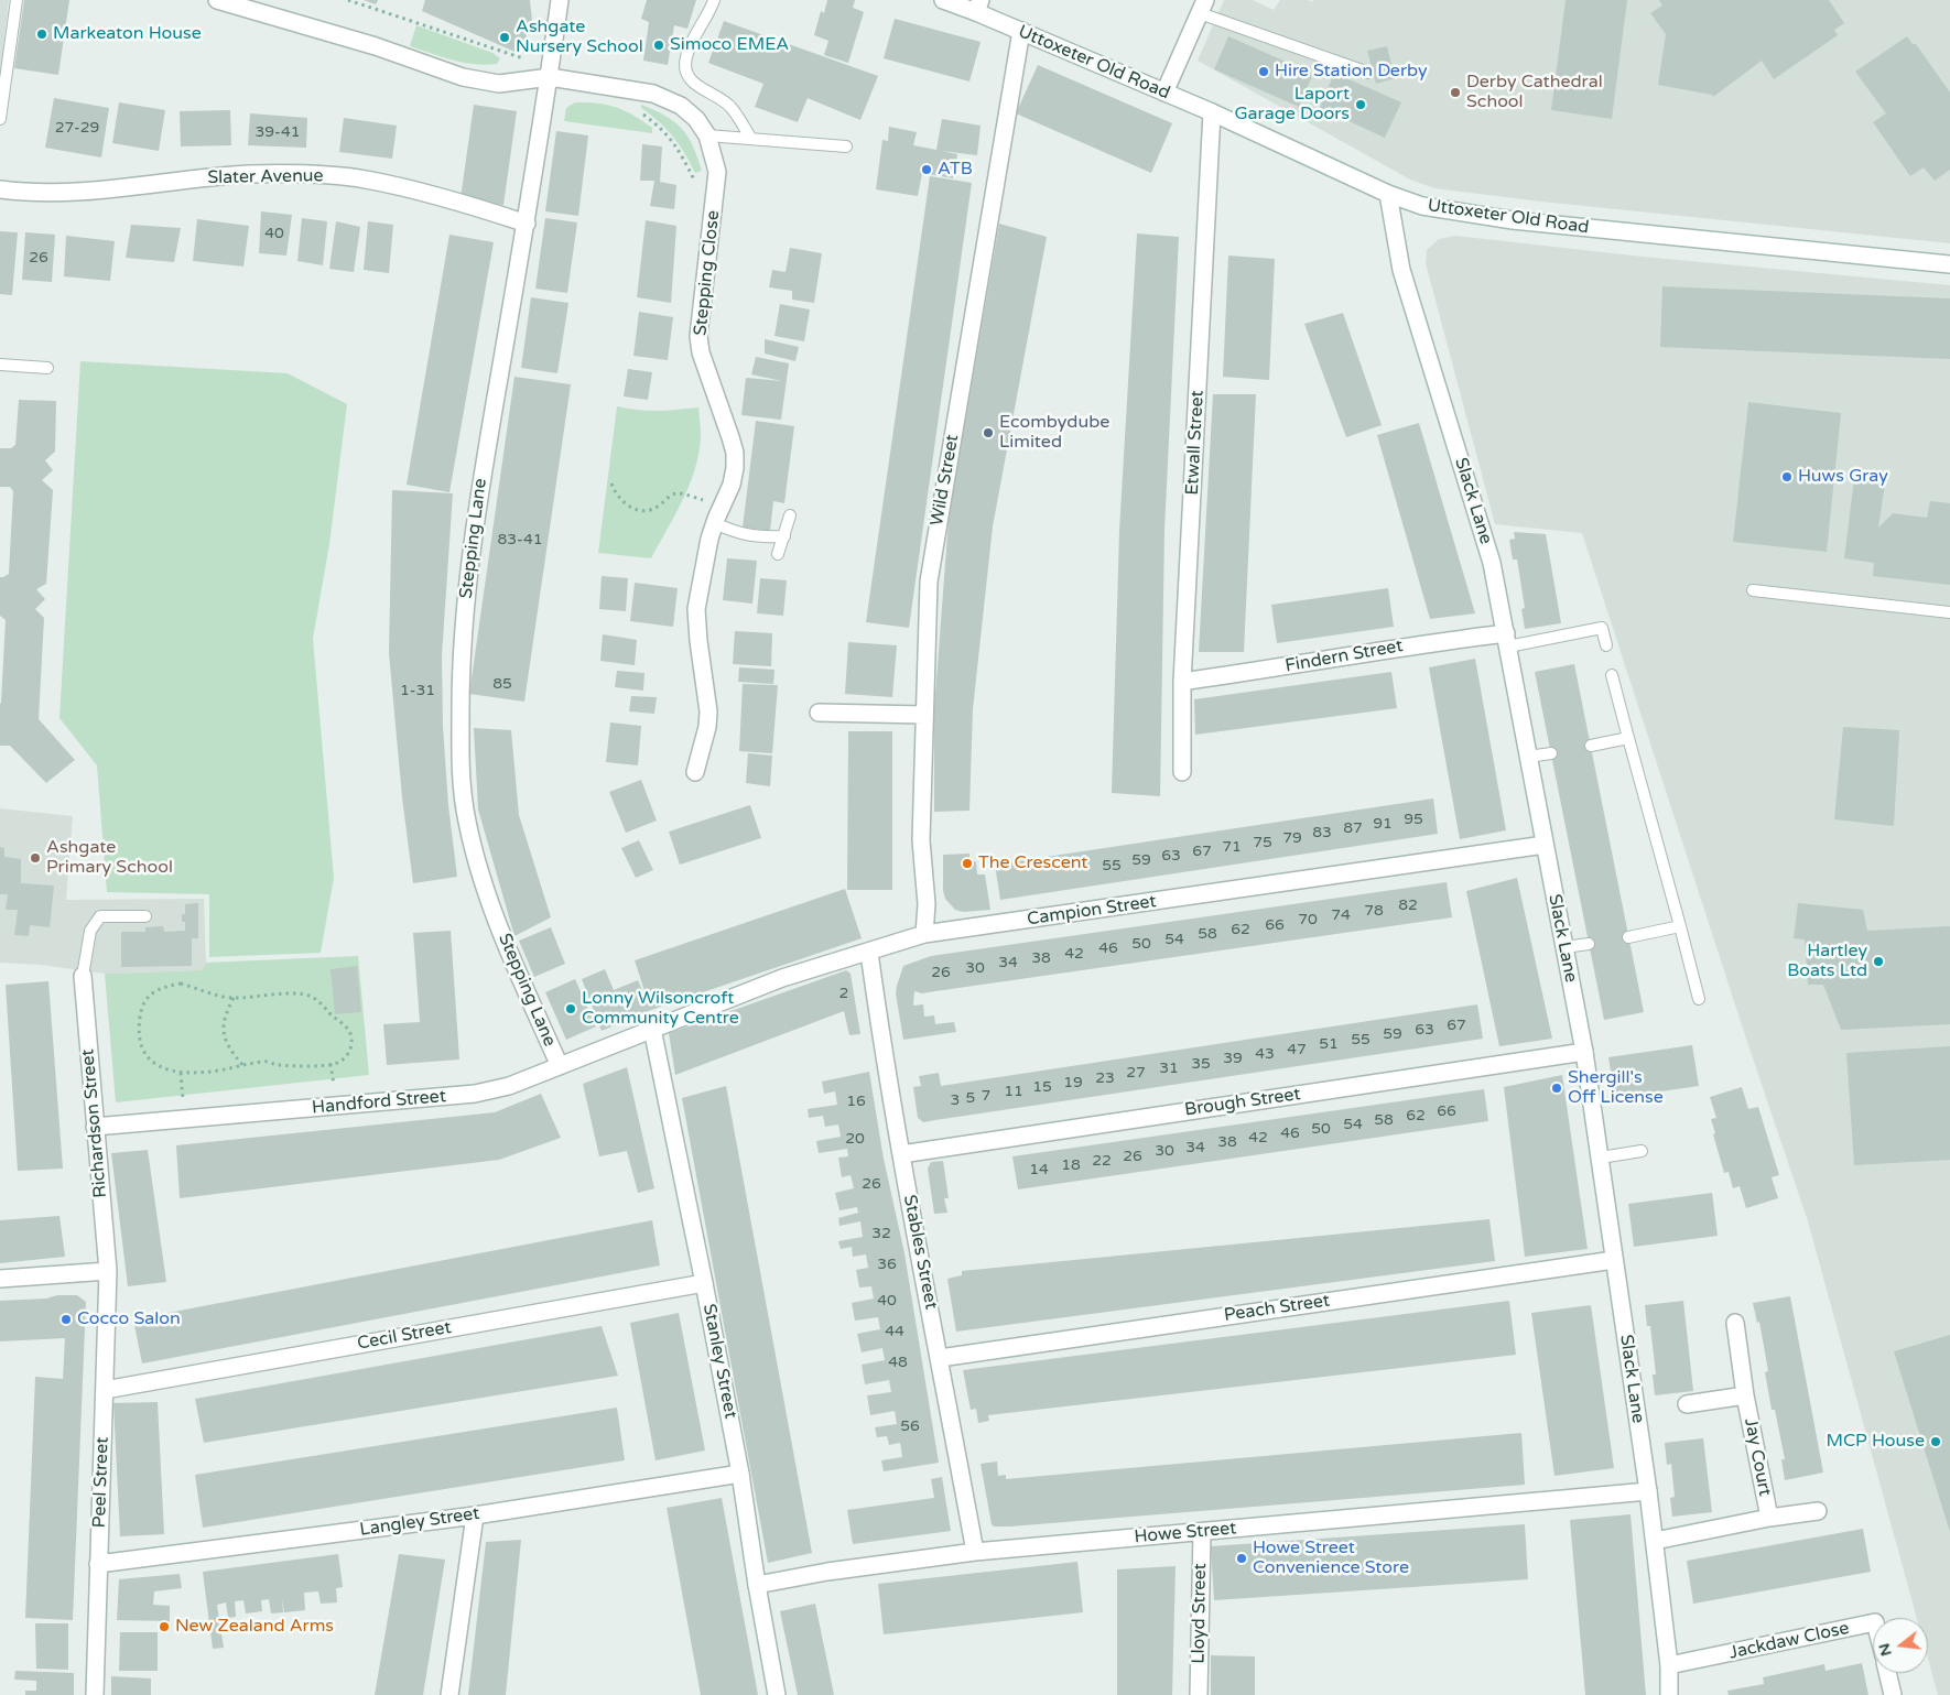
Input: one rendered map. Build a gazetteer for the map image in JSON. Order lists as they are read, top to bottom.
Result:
{
  "streets": {
    "street": [
      "Uttoxeter Old Road",
      "Slater Avenue",
      "Stepping Close",
      "Etwall Street",
      "Wild Street",
      "Slack Lane",
      "Stepping Lane",
      "Findern Street",
      "Campion Street",
      "Handford Street",
      "Brough Street",
      "Richardson Street",
      "Stables Street",
      "Peach Street",
      "Cecil Street",
      "Stanley Street",
      "Jay Court",
      "Peel Street",
      "Langley Street",
      "Howe Street",
      "Lloyd Street",
      "Jackdaw Close"
    ]
  },
  "crossings": [
    ["Uttoxeter Old Road", "Etwall Street"],
    ["Uttoxeter Old Road", "Wild Street"],
    ["Uttoxeter Old Road", "Slack Lane"],
    ["Slater Avenue", "Stepping Lane"],
    ["Stepping Close", "Stepping Lane"],
    ["Etwall Street", "Findern Street"],
    ["Wild Street", "Campion Street"],
    ["Slack Lane", "Findern Street"],
    ["Slack Lane", "Campion Street"],
    ["Slack Lane", "Brough Street"],
    ["Slack Lane", "Peach Street"],
    ["Slack Lane", "Jay Court"],
    ["Slack Lane", "Howe Street"],
    ["Slack Lane", "Jackdaw Close"],
    ["Stepping Lane", "Handford Street"],
    ["Campion Street", "Handford Street"],
    ["Campion Street", "Stables Street"],
    ["Campion Street", "Stanley Street"],
    ["Handford Street", "Richardson Street"],
    ["Handford Street", "Stanley Street"],
    ["Brough Street", "Stables Street"],
    ["Richardson Street", "Peel Street"],
    ["Stables Street", "Peach Street"],
    ["Stables Street", "Howe Street"],
    ["Cecil Street", "Stanley Street"],
    ["Cecil Street", "Peel Street"],
    ["Stanley Street", "Langley Street"],
    ["Stanley Street", "Howe Street"],
    ["Peel Street", "Langley Street"],
    ["Howe Street", "Lloyd Street"]
  ],
  "places": [
    "Markeaton House",
    "Ashgate Nursery School",
    "Simoco EMEA",
    "Hire Station Derby",
    "Derby Cathedral School",
    "Laport Garage Doors",
    "ATB",
    "Ecombydube Limited",
    "Huws Gray",
    "Ashgate Primary School",
    "The Crescent",
    "Hartley Boats Ltd",
    "Lonny Wilsoncroft Community Centre",
    "Shergill's Off License",
    "Cocco Salon",
    "MCP House",
    "Howe Street Convenience Store",
    "New Zealand Arms"
  ],
  "house_numbers": [
    "27-29",
    "39-41",
    "40",
    "26",
    "83-41",
    "85",
    "1-31",
    "95",
    "91",
    "87",
    "83",
    "79",
    "75",
    "71",
    "67",
    "63",
    "59",
    "55",
    "82",
    "78",
    "74",
    "70",
    "66",
    "62",
    "58",
    "54",
    "50",
    "46",
    "42",
    "38",
    "34",
    "30",
    "26",
    "2",
    "67",
    "63",
    "59",
    "55",
    "51",
    "47",
    "43",
    "39",
    "35",
    "31",
    "27",
    "23",
    "19",
    "15",
    "11",
    "7",
    "5",
    "3",
    "16",
    "66",
    "62",
    "58",
    "54",
    "50",
    "46",
    "42",
    "20",
    "38",
    "34",
    "30",
    "26",
    "22",
    "18",
    "14",
    "26",
    "32",
    "36",
    "40",
    "44",
    "48",
    "56"
  ],
  "north": "left"
}
